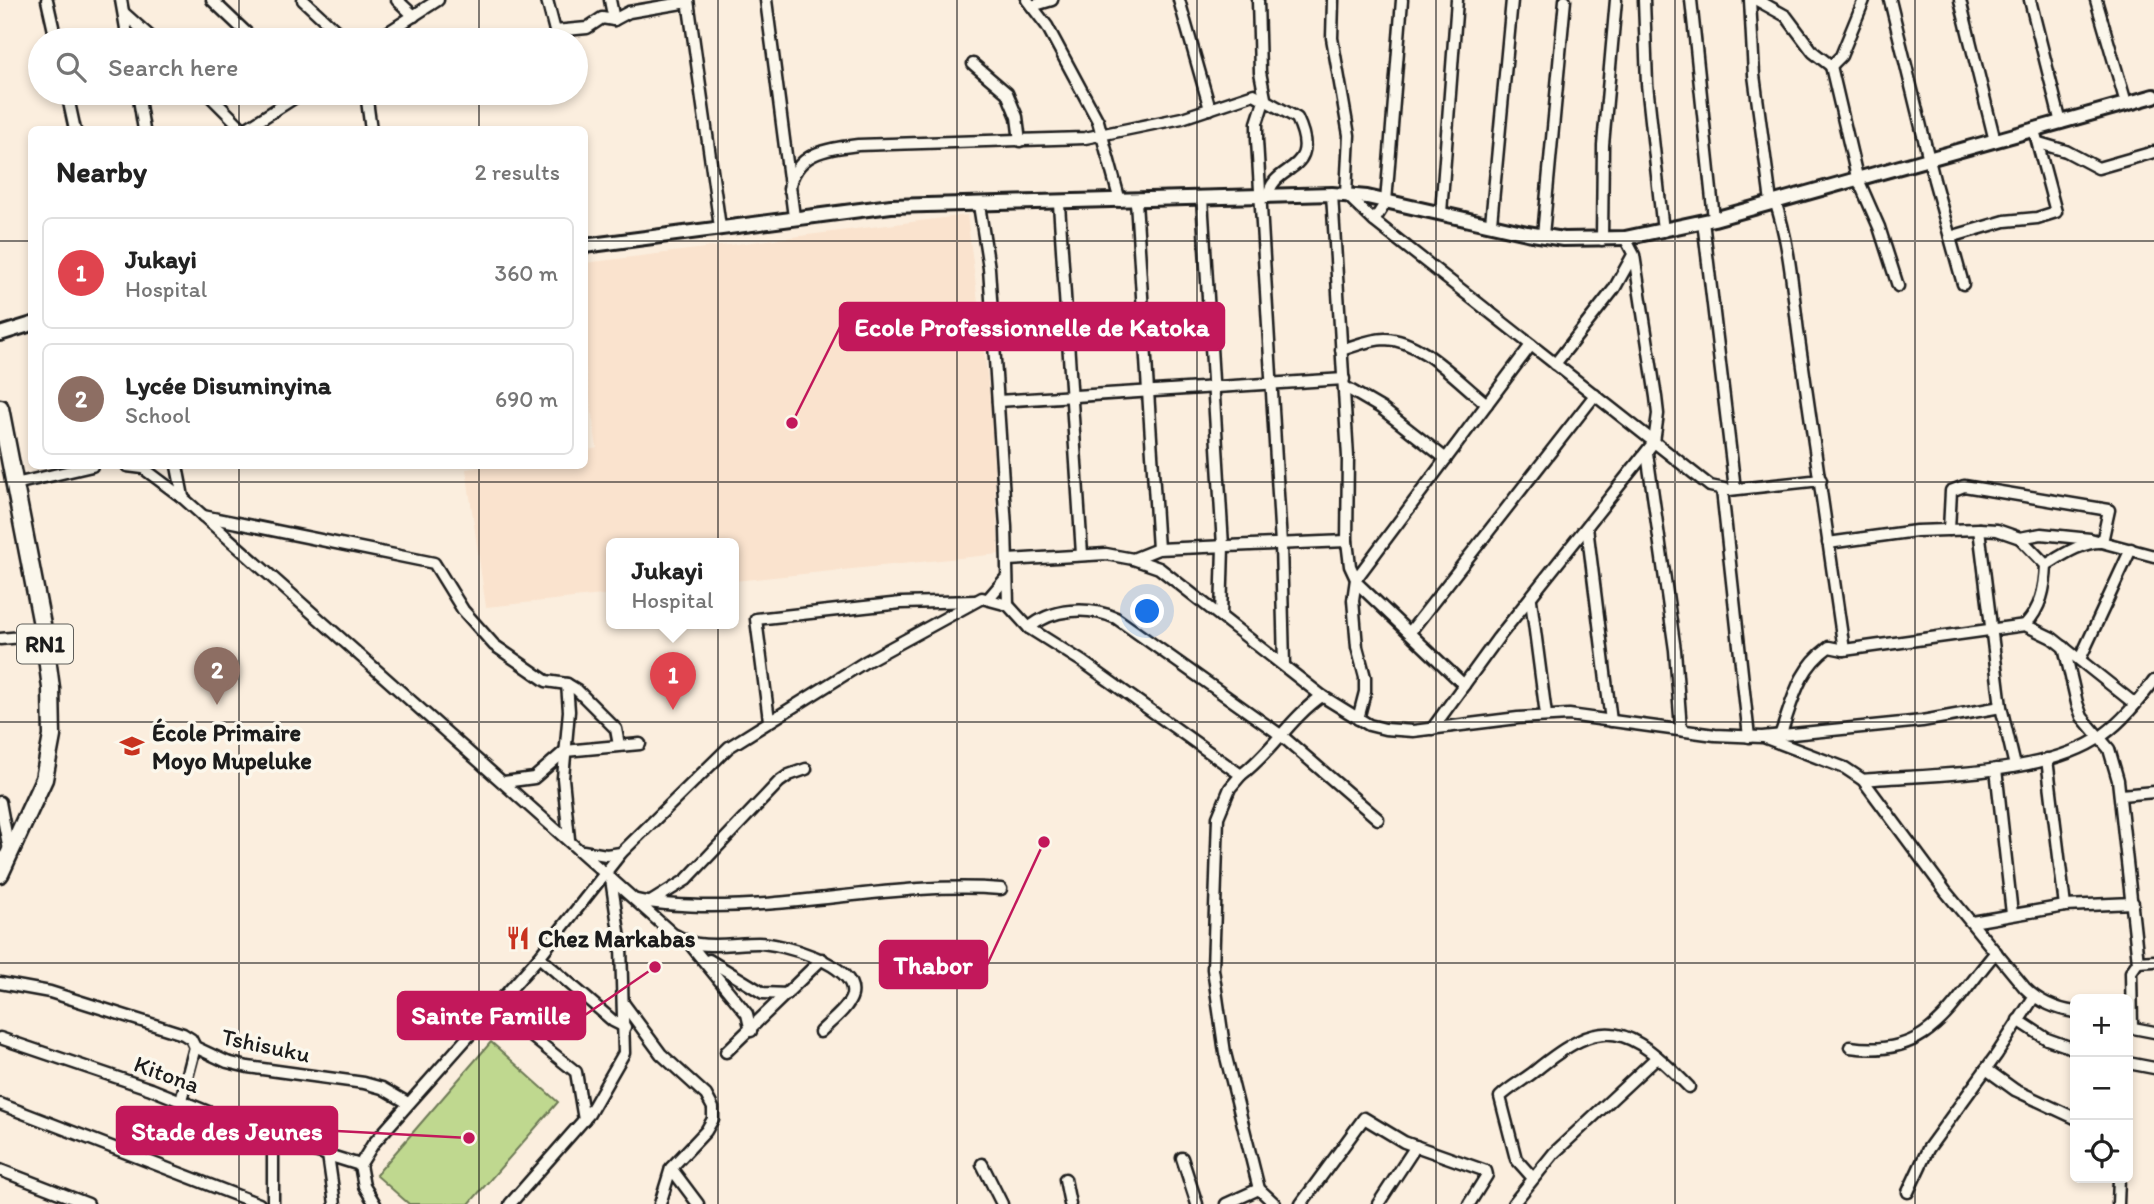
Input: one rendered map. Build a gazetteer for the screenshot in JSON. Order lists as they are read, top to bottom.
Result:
{
  "streets": {
    "highway": ["RN1"],
    "street": ["Tshisuku", "Kitona"]
  },
  "places": {
    "other": [
      "Ecole Professionnelle de Katoka",
      "Thabor",
      "Sainte Famille",
      "Stade des Jeunes"
    ],
    "school or university": ["École Primaire Moyo Mupeluke"],
    "restaurant": ["Chez Markabas"]
  },
  "page": {
    "search": "Search here",
    "heading": ["Nearby", "2 results"],
    "list": [
      {
        "mark": "1",
        "name": "Jukayi",
        "note": "Hospital",
        "value": "360 m"
      },
      {
        "mark": "2",
        "name": "Lycée Disuminyina",
        "note": "School",
        "value": "690 m"
      }
    ],
    "popup": ["Jukayi", "Hospital"],
    "pins": ["2", "1"],
    "map_buttons": ["+", "−"]
  }
}
